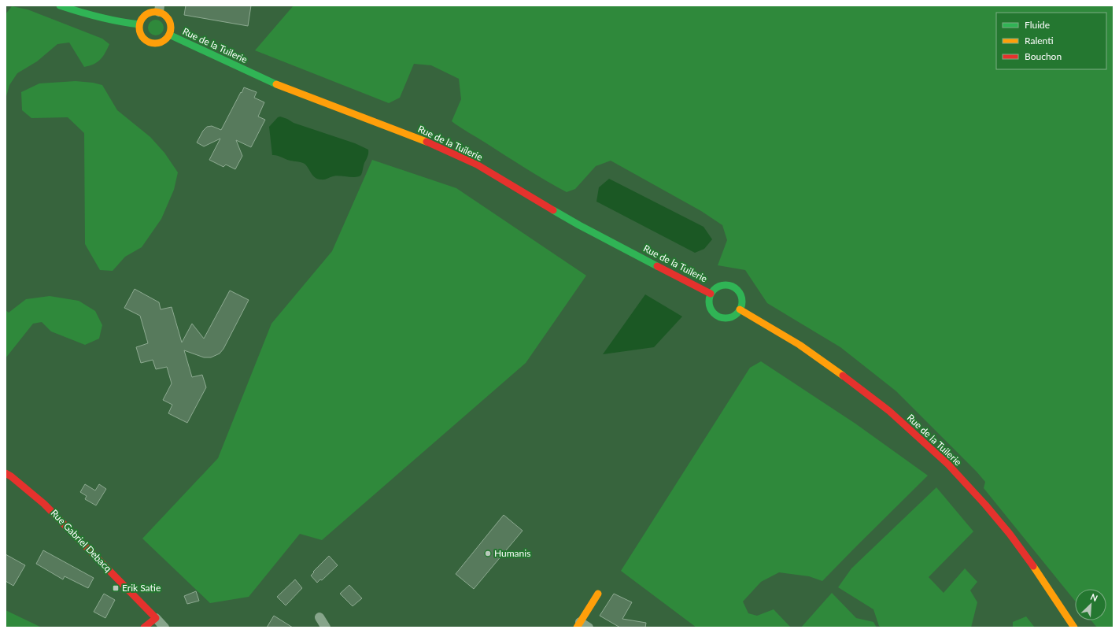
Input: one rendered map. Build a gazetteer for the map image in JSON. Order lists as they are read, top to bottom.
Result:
{
  "streets": {
    "street": ["Rue de la Tuilerie", "Rue Gabriel Debacq"]
  },
  "places": {
    "other": ["Humanis"],
    "transit": ["Erik Satie"]
  },
  "legend": ["Fluide", "Ralenti", "Bouchon"],
  "north": "top right"
}
